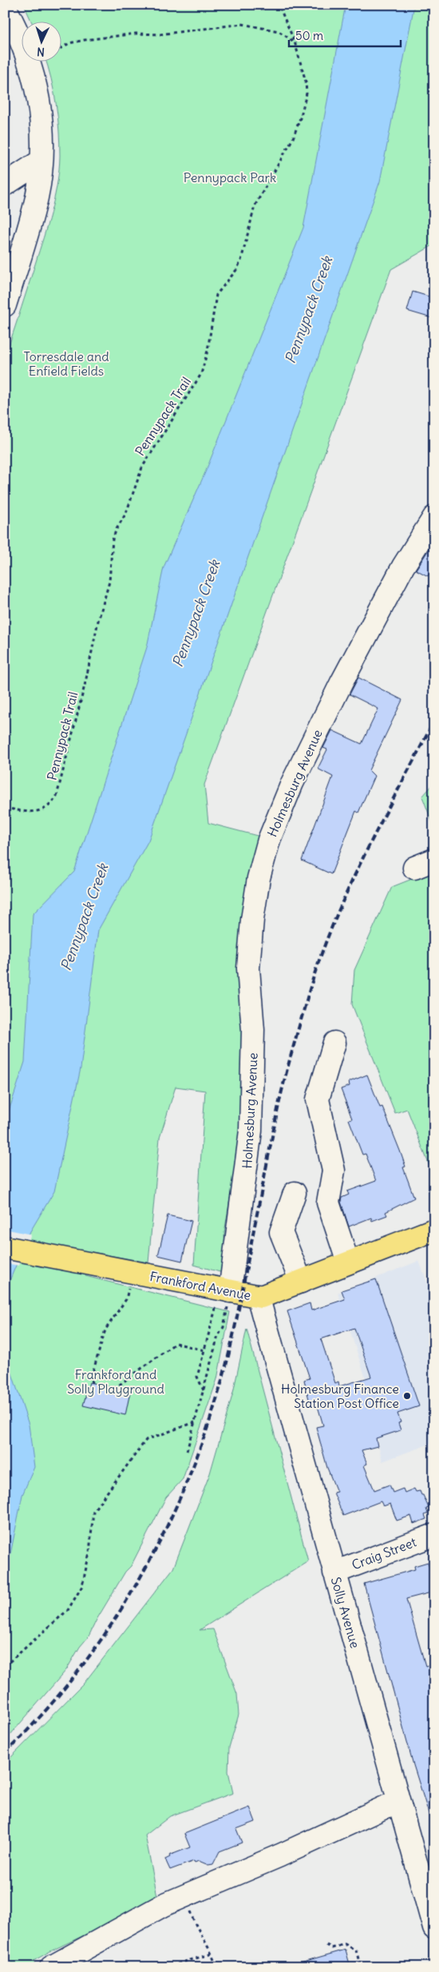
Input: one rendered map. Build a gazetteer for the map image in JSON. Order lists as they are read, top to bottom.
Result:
{
  "streets": {
    "main road": ["Frankford Avenue"],
    "street": ["Holmesburg Avenue", "Craig Street", "Solly Avenue"],
    "path": ["Pennypack Trail"]
  },
  "crossings": [
    ["Holmesburg Avenue", "Frankford Avenue"],
    ["Frankford Avenue", "Solly Avenue"],
    ["Craig Street", "Solly Avenue"]
  ],
  "water": ["Pennypack Creek"],
  "parks": ["Pennypack Park", "Torresdale and Enfield Fields", "Frankford and Solly Playground"],
  "places": ["Holmesburg Finance Station Post Office"],
  "scale_bar": "50 m",
  "north": "bottom"
}
